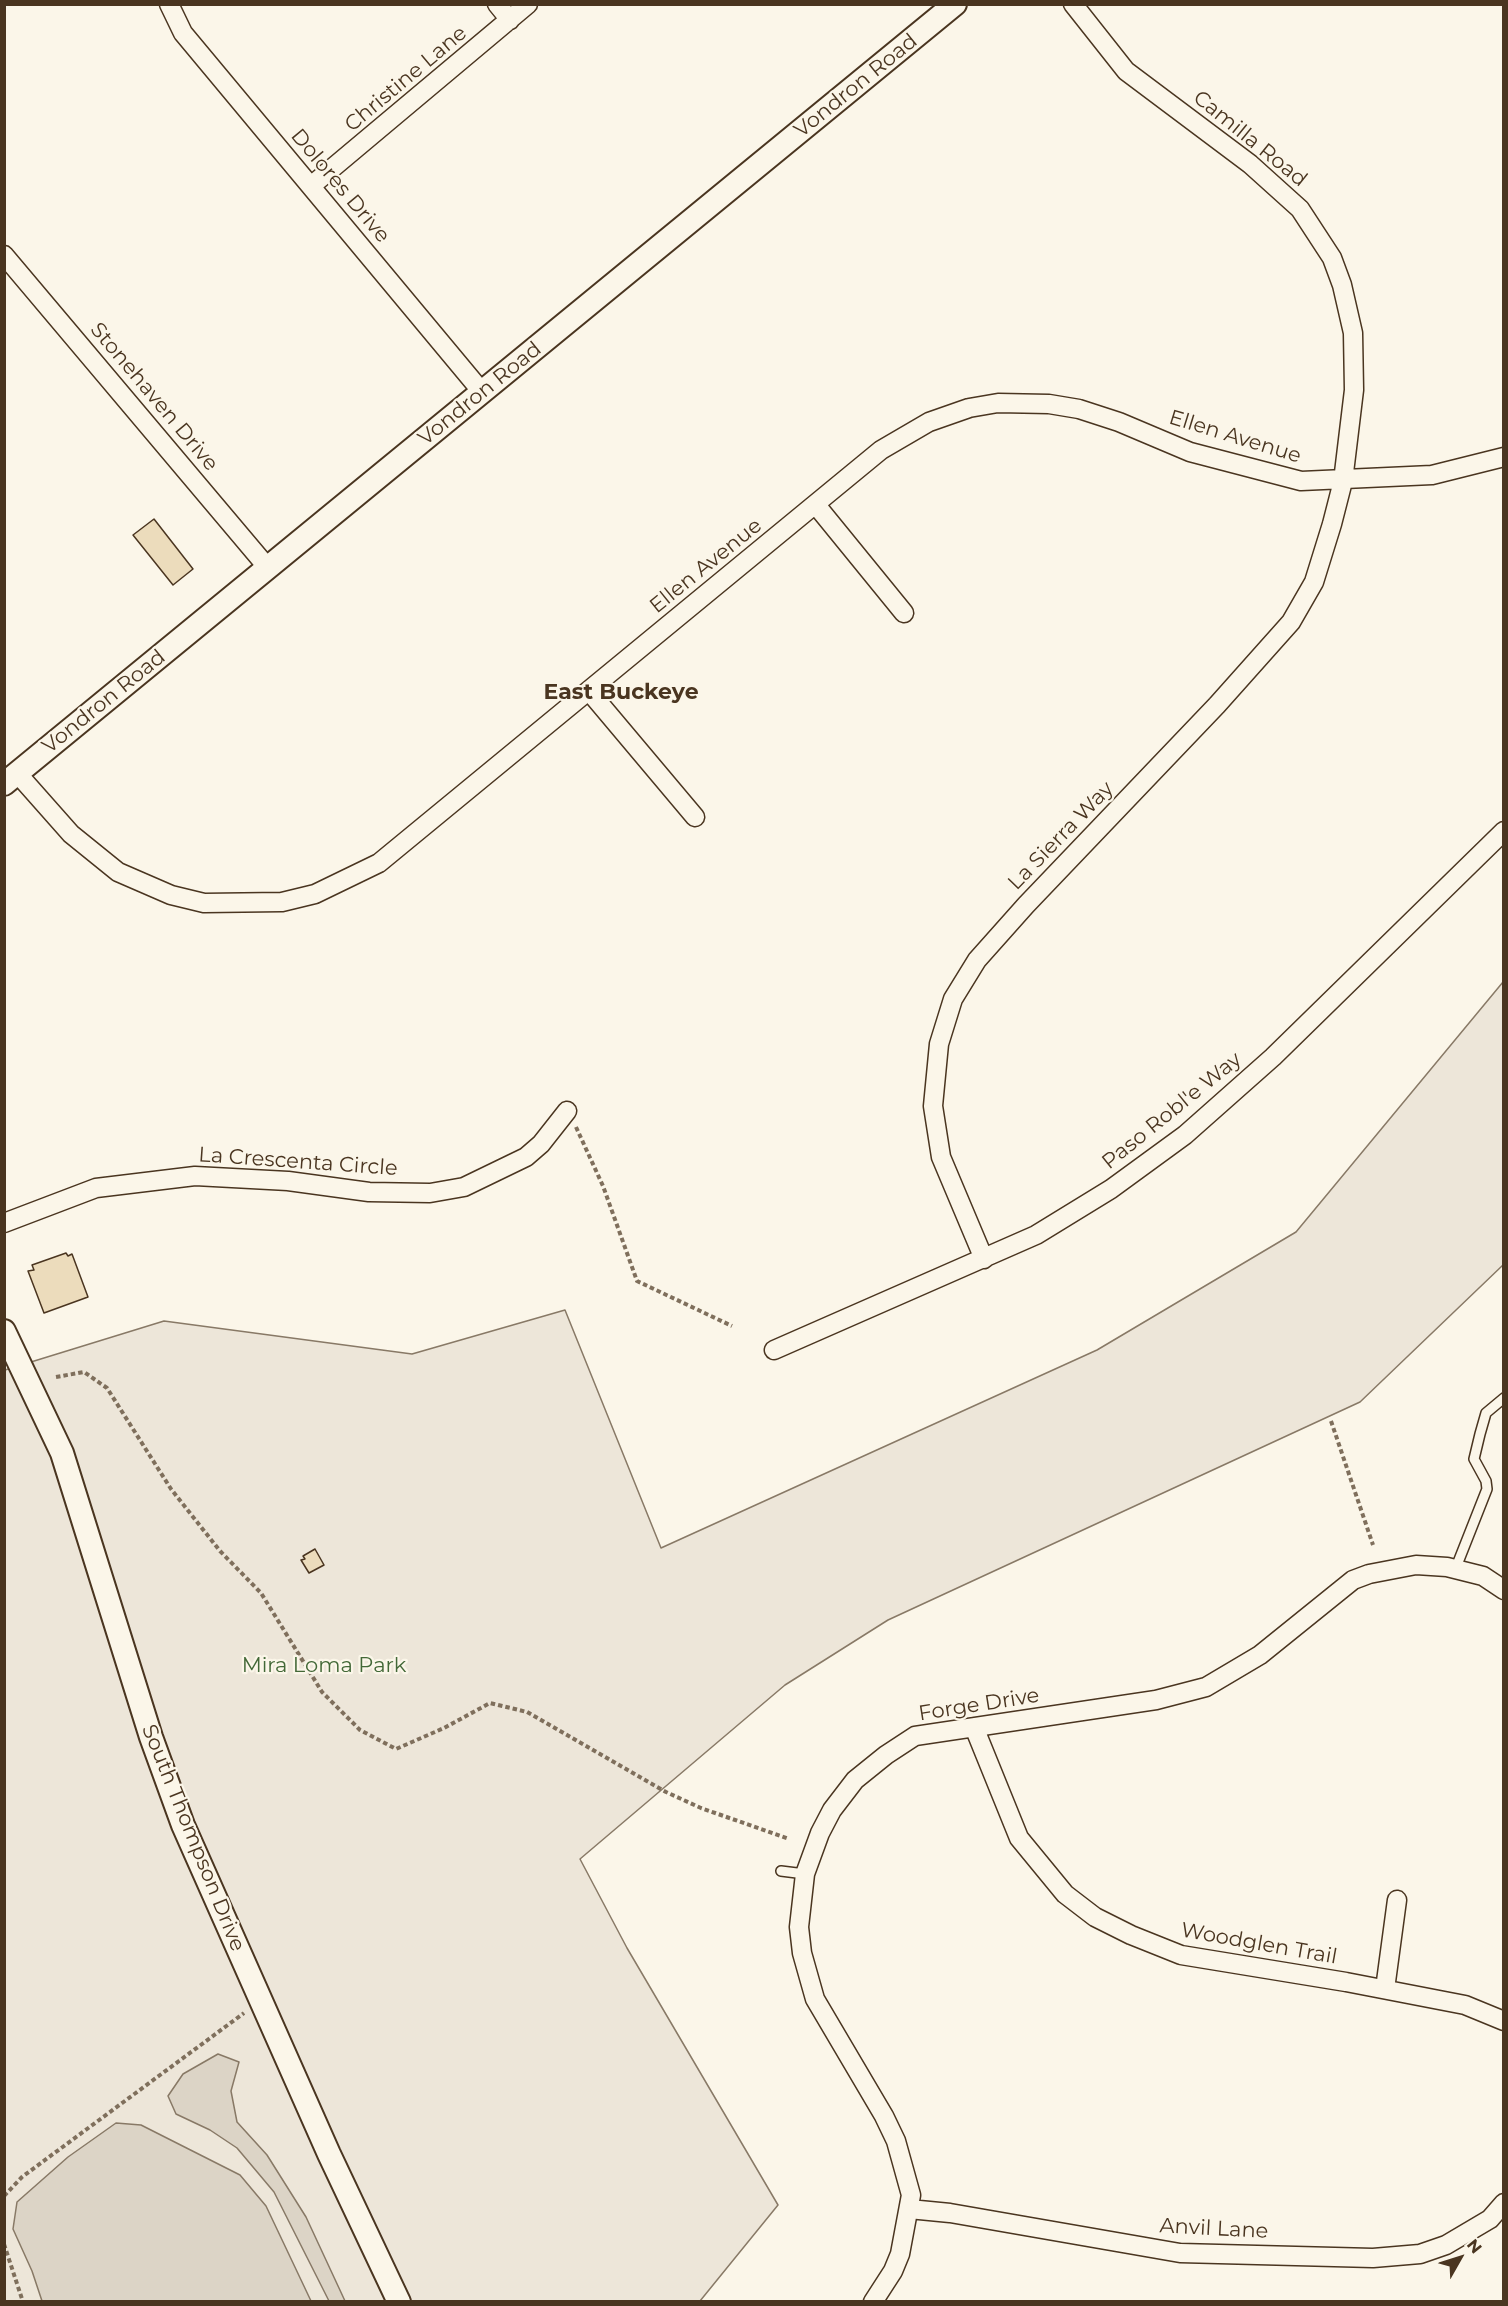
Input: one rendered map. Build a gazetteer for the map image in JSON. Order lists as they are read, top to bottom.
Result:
{
  "streets": {
    "street": [
      "Christine Lane",
      "Vondron Road",
      "Camilla Road",
      "Dolores Drive",
      "Stonehaven Drive",
      "Ellen Avenue",
      "La Sierra Way",
      "Paso Robl'e Way",
      "La Crescenta Circle",
      "Forge Drive",
      "South Thompson Drive",
      "Woodglen Trail",
      "Anvil Lane"
    ]
  },
  "crossings": [
    ["Christine Lane", "Dolores Drive"],
    ["Vondron Road", "Dolores Drive"],
    ["Vondron Road", "Stonehaven Drive"],
    ["Vondron Road", "Ellen Avenue"],
    ["Camilla Road", "Ellen Avenue"],
    ["Camilla Road", "La Sierra Way"],
    ["Ellen Avenue", "La Sierra Way"],
    ["La Sierra Way", "Paso Robl'e Way"],
    ["Forge Drive", "Woodglen Trail"],
    ["Forge Drive", "Anvil Lane"]
  ],
  "districts": ["East Buckeye"],
  "parks": ["Mira Loma Park"],
  "north": "top right"
}
